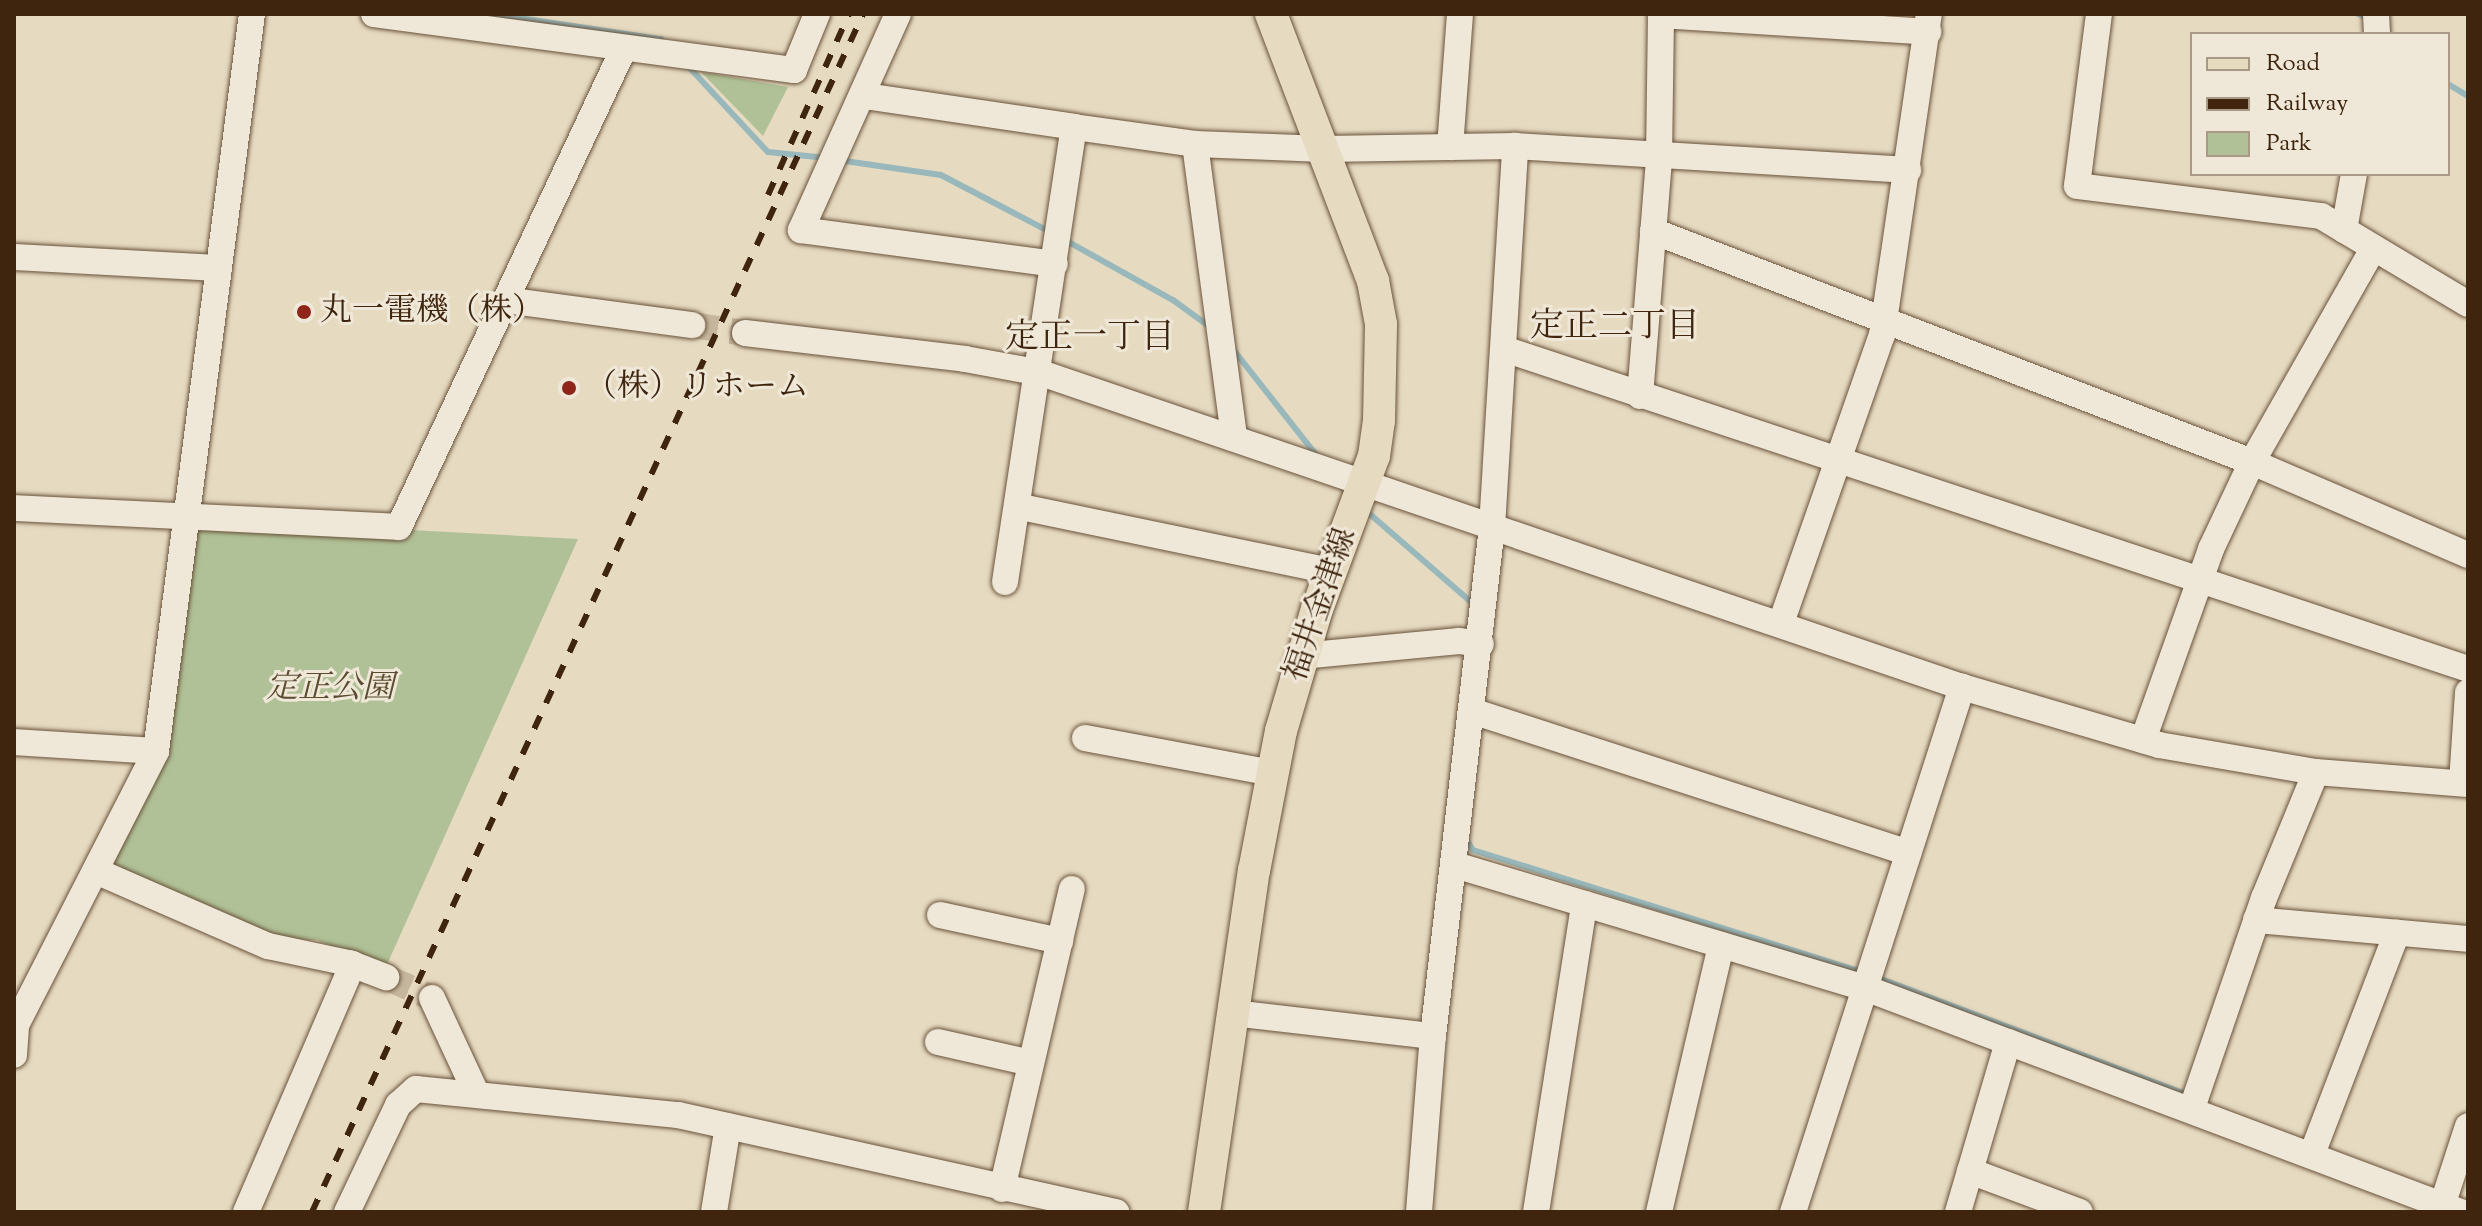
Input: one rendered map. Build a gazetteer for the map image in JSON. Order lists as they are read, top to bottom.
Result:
{
  "streets": {
    "main road": ["福井金津線"]
  },
  "districts": ["定正二丁目", "定正一丁目"],
  "parks": ["定正公園"],
  "places": ["丸一電機（株）", "（株）リホーム"],
  "legend": ["Road", "Railway", "Park"]
}
